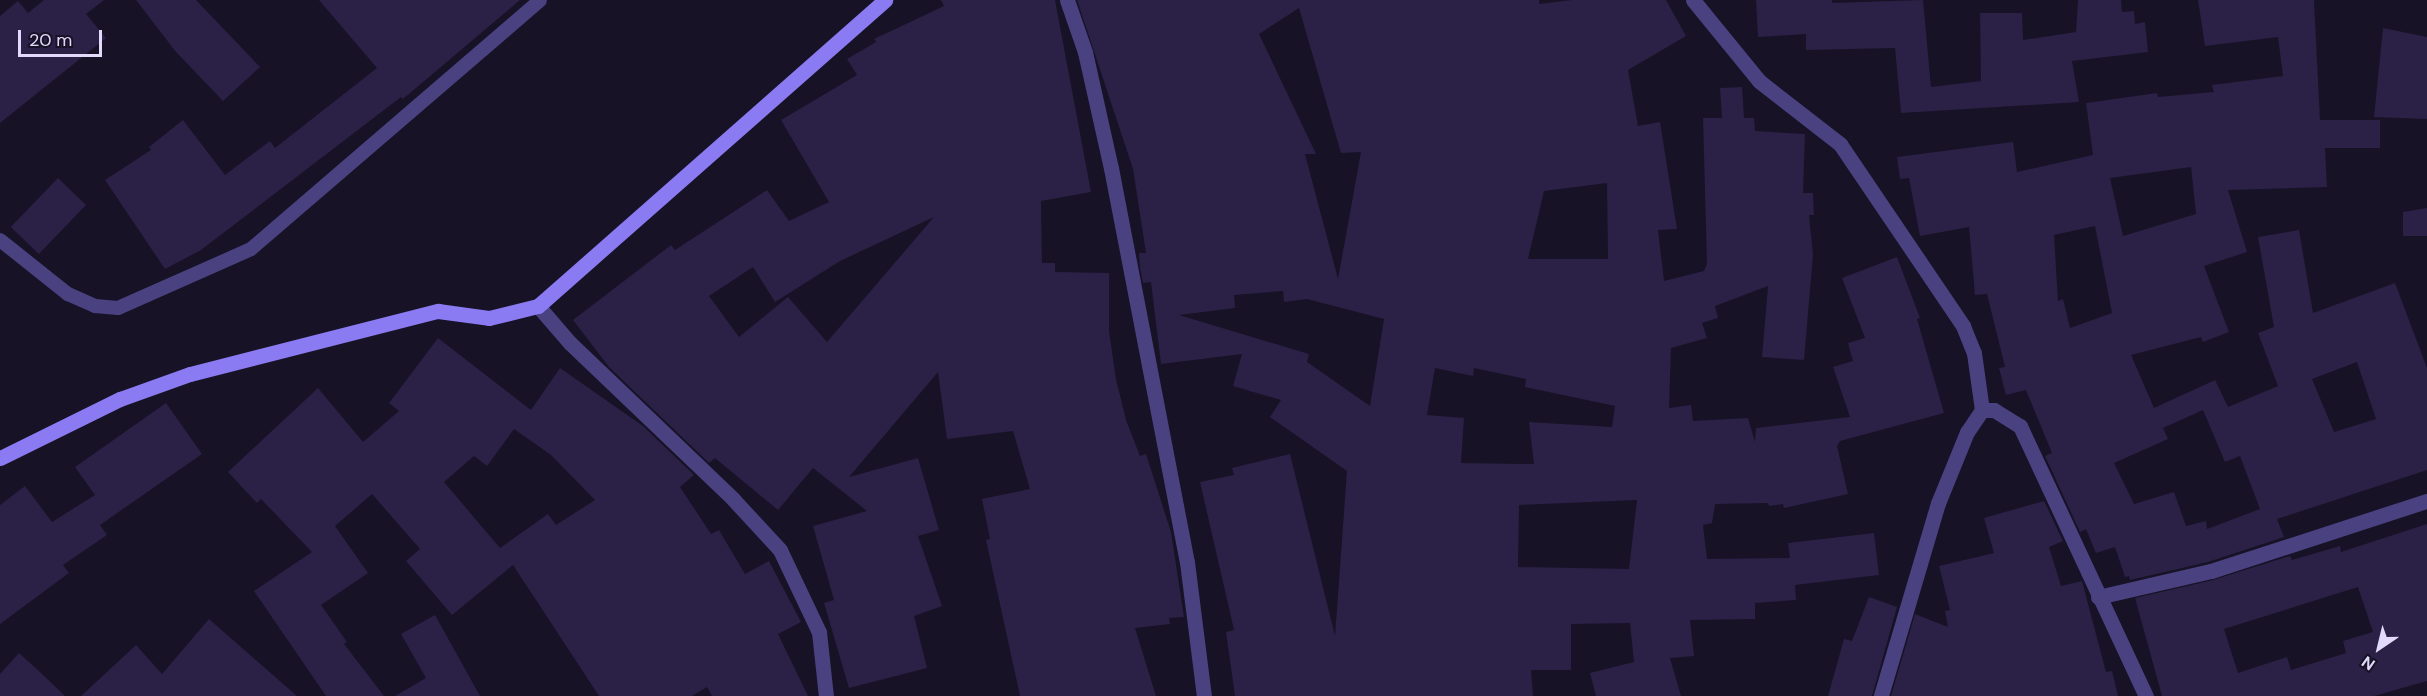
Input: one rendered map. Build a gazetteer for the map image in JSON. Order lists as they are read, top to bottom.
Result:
{
  "scale_bar": "20 m",
  "north": "bottom left"
}
